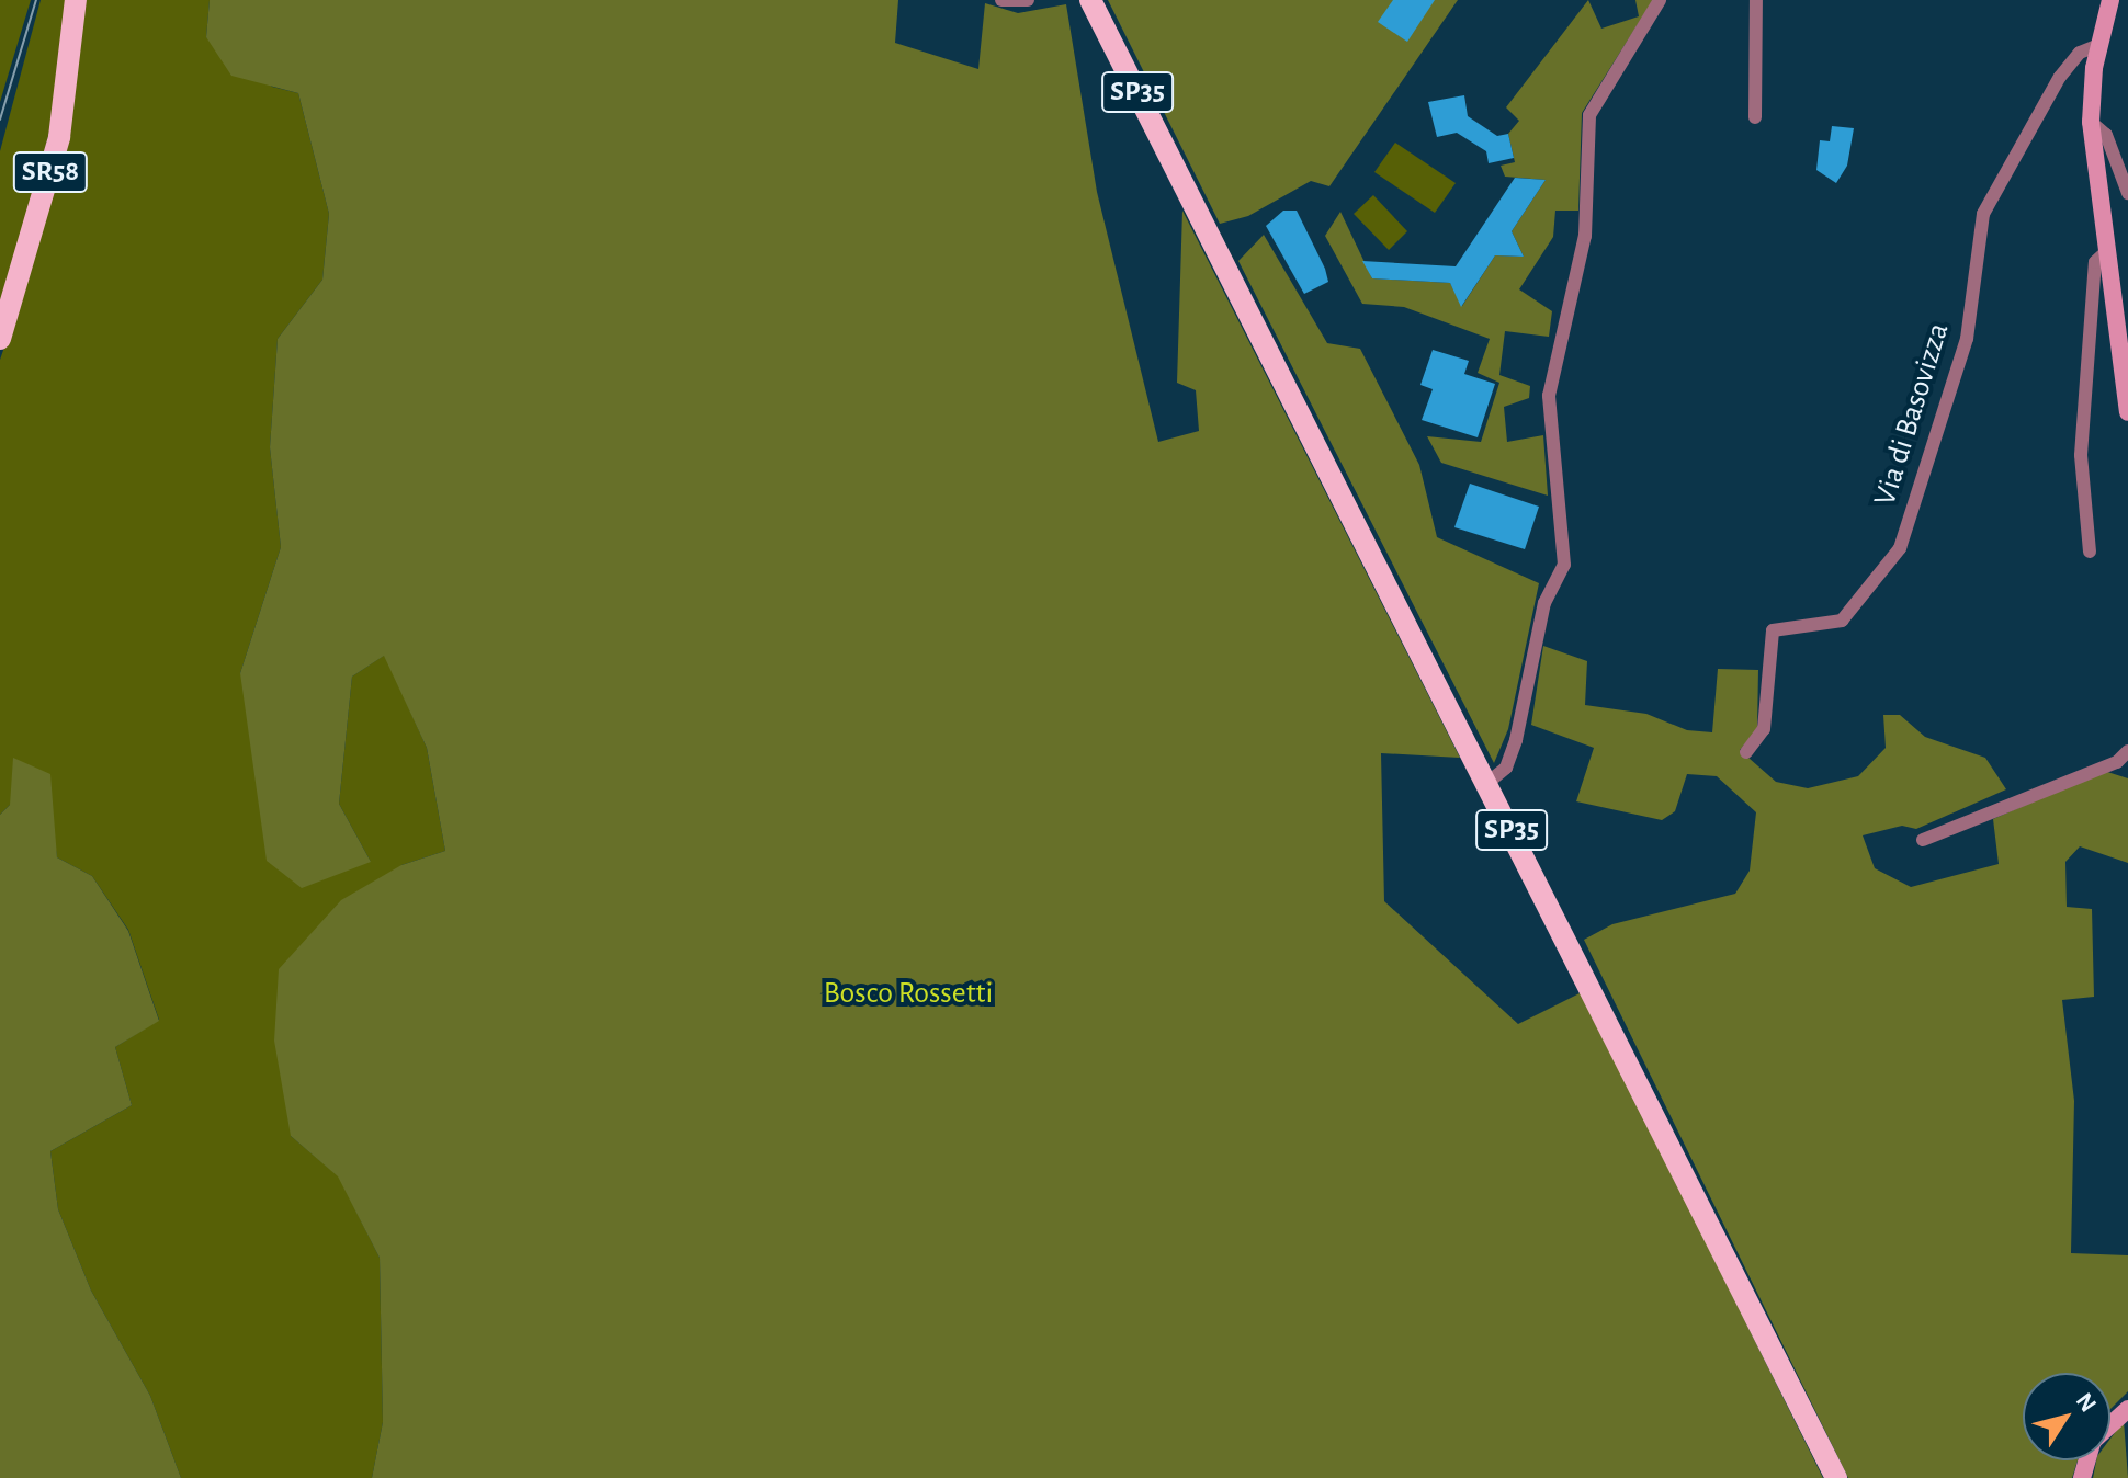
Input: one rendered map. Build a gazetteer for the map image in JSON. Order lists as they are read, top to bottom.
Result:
{
  "streets": {
    "main road": ["SP35", "SR58"],
    "street": ["Via di Basovizza"]
  },
  "parks": ["Bosco Rossetti"],
  "north": "top right"
}
